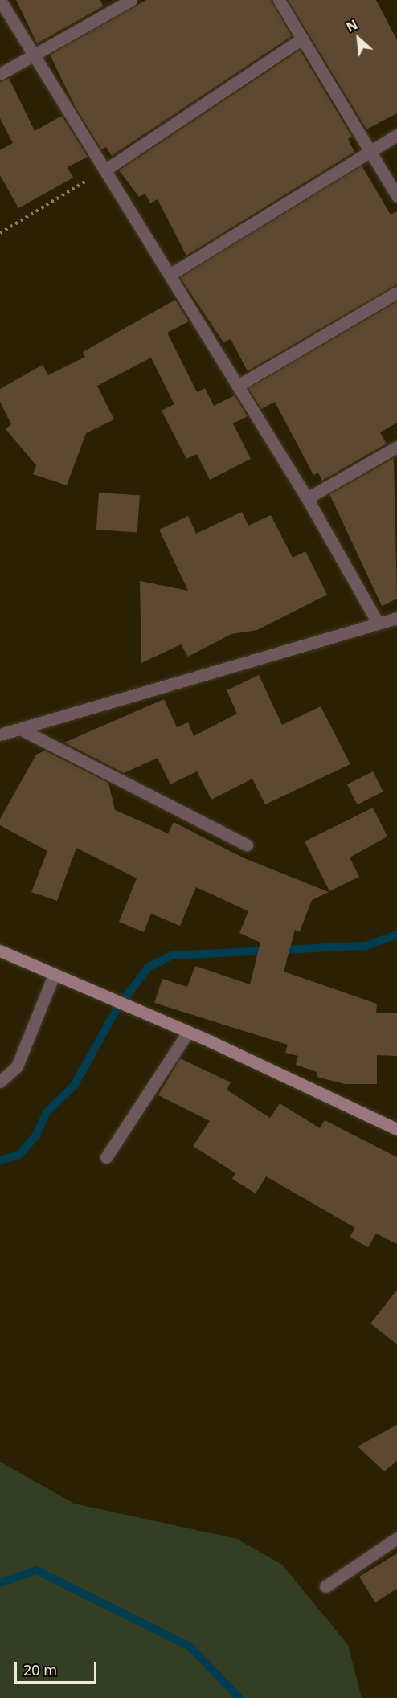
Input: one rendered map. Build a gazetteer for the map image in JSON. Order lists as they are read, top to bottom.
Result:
{
  "scale_bar": "20 m",
  "north": "top left"
}
